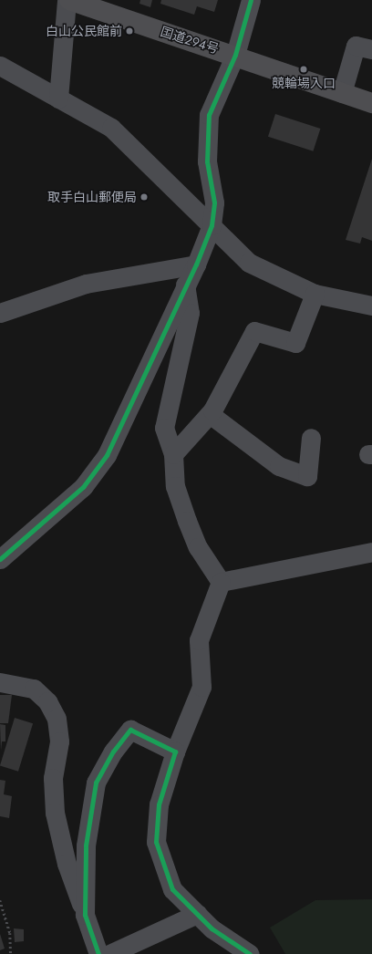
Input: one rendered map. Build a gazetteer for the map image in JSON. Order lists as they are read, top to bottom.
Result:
{
  "streets": {
    "highway": ["国道294号"]
  },
  "places": ["白山公民館前", "競輪場入口", "取手白山郵便局"]
}
